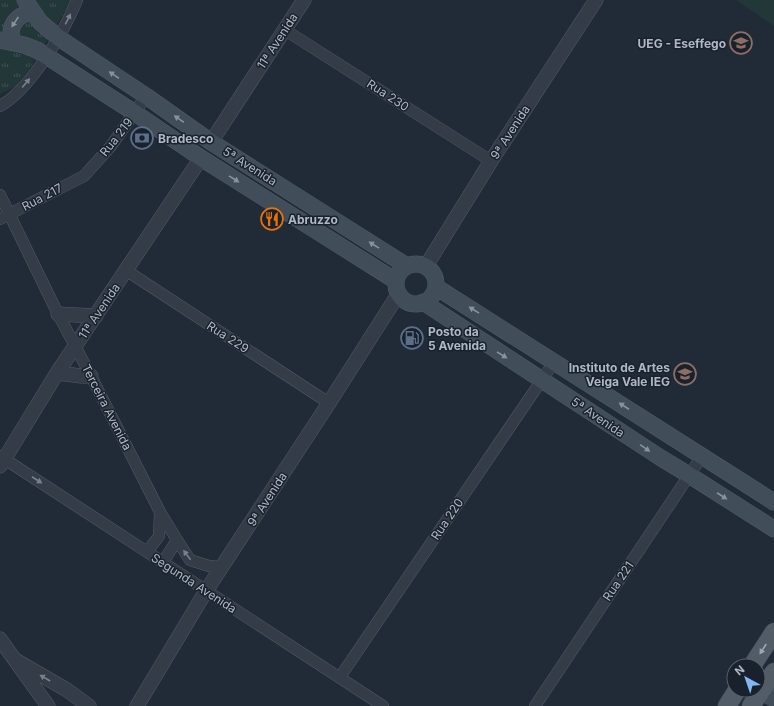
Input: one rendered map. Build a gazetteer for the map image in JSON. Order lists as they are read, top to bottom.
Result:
{
  "streets": {
    "main road": ["5ª Avenida"],
    "street": [
      "11ª Avenida",
      "Rua 230",
      "9ª Avenida",
      "Rua 219",
      "Rua 217",
      "Rua 229",
      "Terceira Avenida",
      "Rua 220",
      "Rua 221",
      "Segunda Avenida"
    ]
  },
  "crossings": [
    ["11ª Avenida", "Rua 230"],
    ["11ª Avenida", "5ª Avenida"],
    ["11ª Avenida", "Rua 229"],
    ["11ª Avenida", "Terceira Avenida"],
    ["11ª Avenida", "Segunda Avenida"],
    ["Rua 230", "9ª Avenida"],
    ["9ª Avenida", "5ª Avenida"],
    ["9ª Avenida", "Rua 229"],
    ["9ª Avenida", "Terceira Avenida"],
    ["9ª Avenida", "Segunda Avenida"],
    ["Rua 219", "5ª Avenida"],
    ["Rua 219", "Rua 217"],
    ["5ª Avenida", "Rua 220"],
    ["5ª Avenida", "Rua 221"],
    ["Rua 217", "Terceira Avenida"],
    ["Terceira Avenida", "Segunda Avenida"],
    ["Rua 220", "Segunda Avenida"]
  ],
  "one_way": ["Segunda Avenida"],
  "places": {
    "school or university": ["UEG - Eseffego", "Instituto de Artes Veiga Vale IEG"],
    "bank": ["Bradesco"],
    "restaurant": ["Abruzzo"],
    "fuel station": ["Posto da 5 Avenida"]
  },
  "north": "top left"
}
